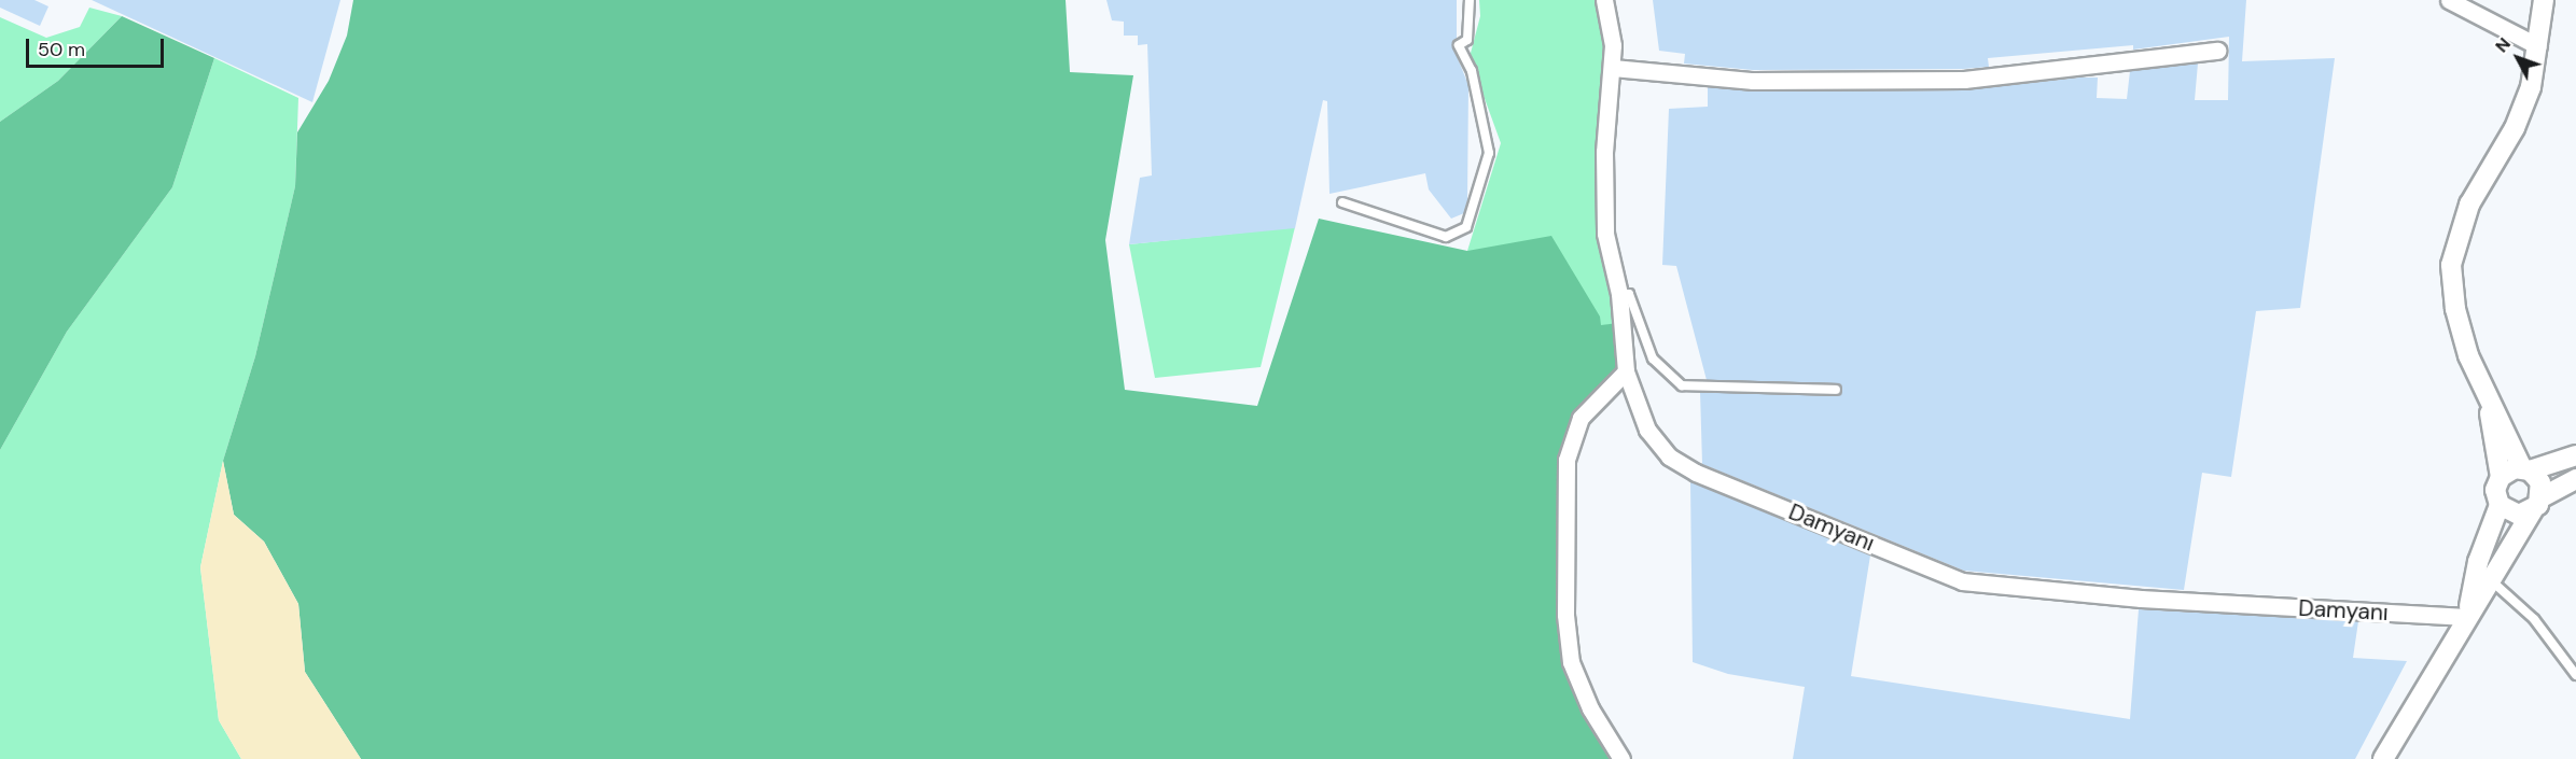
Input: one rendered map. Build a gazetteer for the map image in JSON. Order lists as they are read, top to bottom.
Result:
{
  "streets": {
    "street": ["Damyanı"]
  },
  "scale_bar": "50 m",
  "north": "top left"
}
